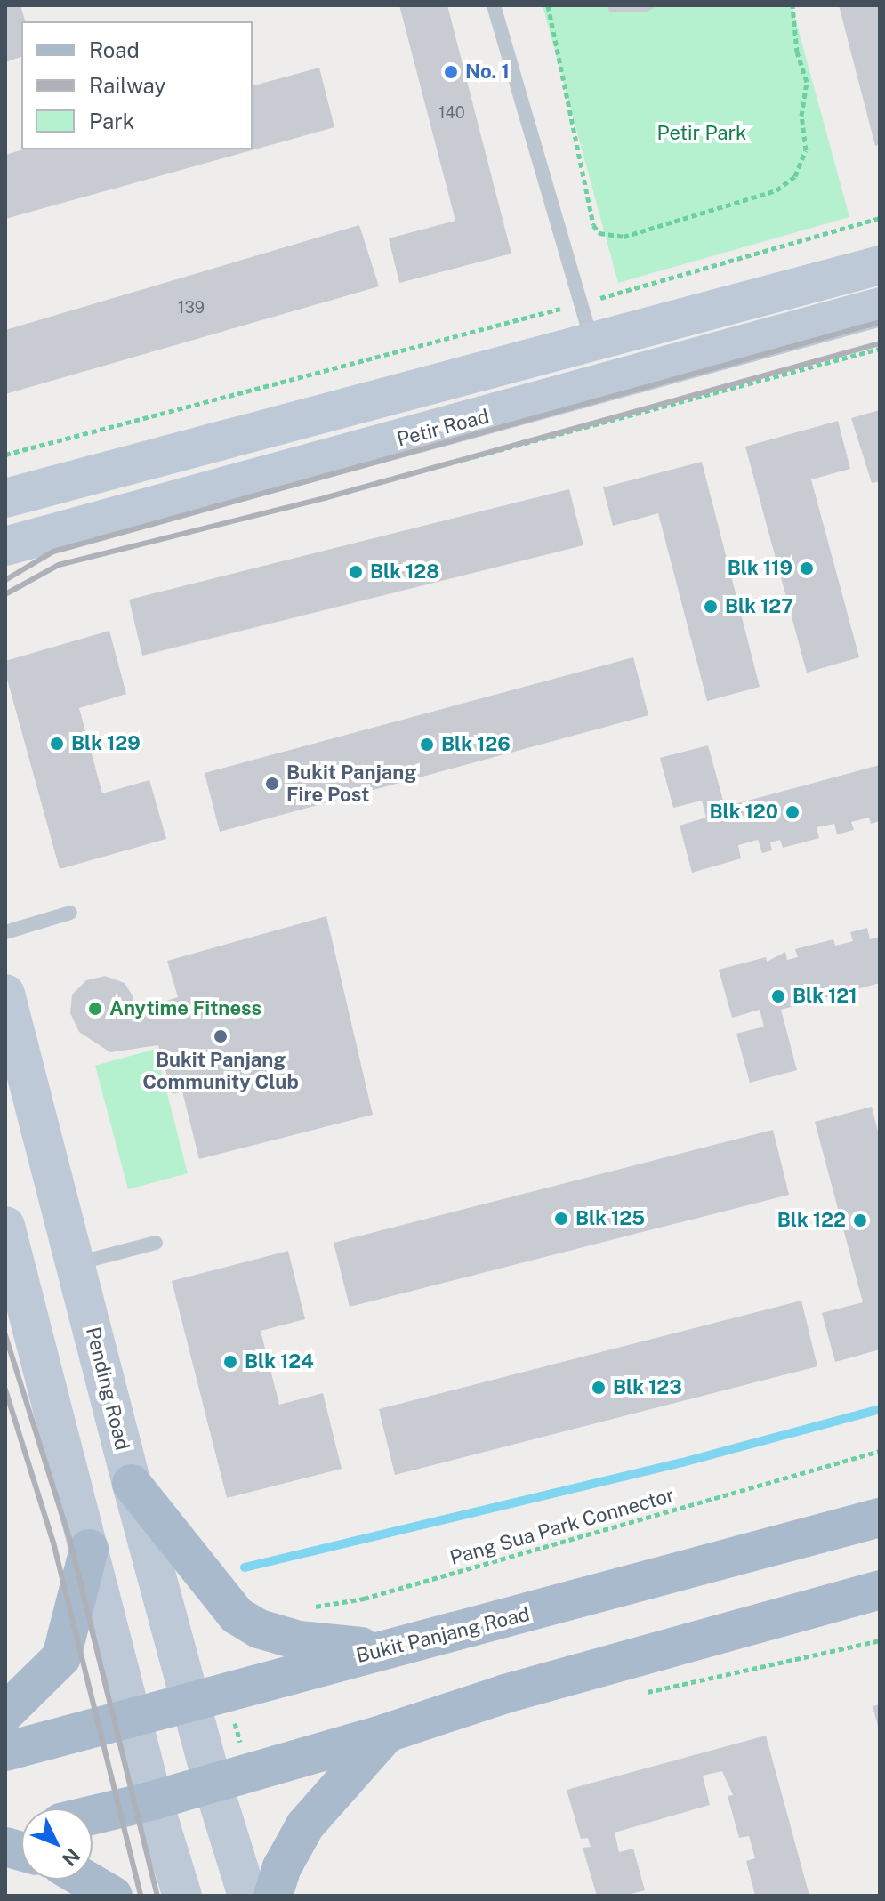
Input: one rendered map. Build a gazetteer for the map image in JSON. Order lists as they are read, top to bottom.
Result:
{
  "streets": {
    "main road": ["Petir Road", "Pending Road", "Bukit Panjang Road"],
    "path": ["Pang Sua Park Connector"]
  },
  "crossings": [
    ["Pending Road", "Bukit Panjang Road"]
  ],
  "parks": ["Petir Park"],
  "places": [
    "No. 1",
    "Blk 119",
    "Blk 128",
    "Blk 127",
    "Blk 129",
    "Blk 126",
    "Bukit Panjang Fire Post",
    "Blk 120",
    "Blk 121",
    "Anytime Fitness",
    "Bukit Panjang Community Club",
    "Blk 125",
    "Blk 122",
    "Blk 124",
    "Blk 123"
  ],
  "house_numbers": ["140", "139"],
  "legend": ["Road", "Railway", "Park"],
  "north": "bottom right"
}
